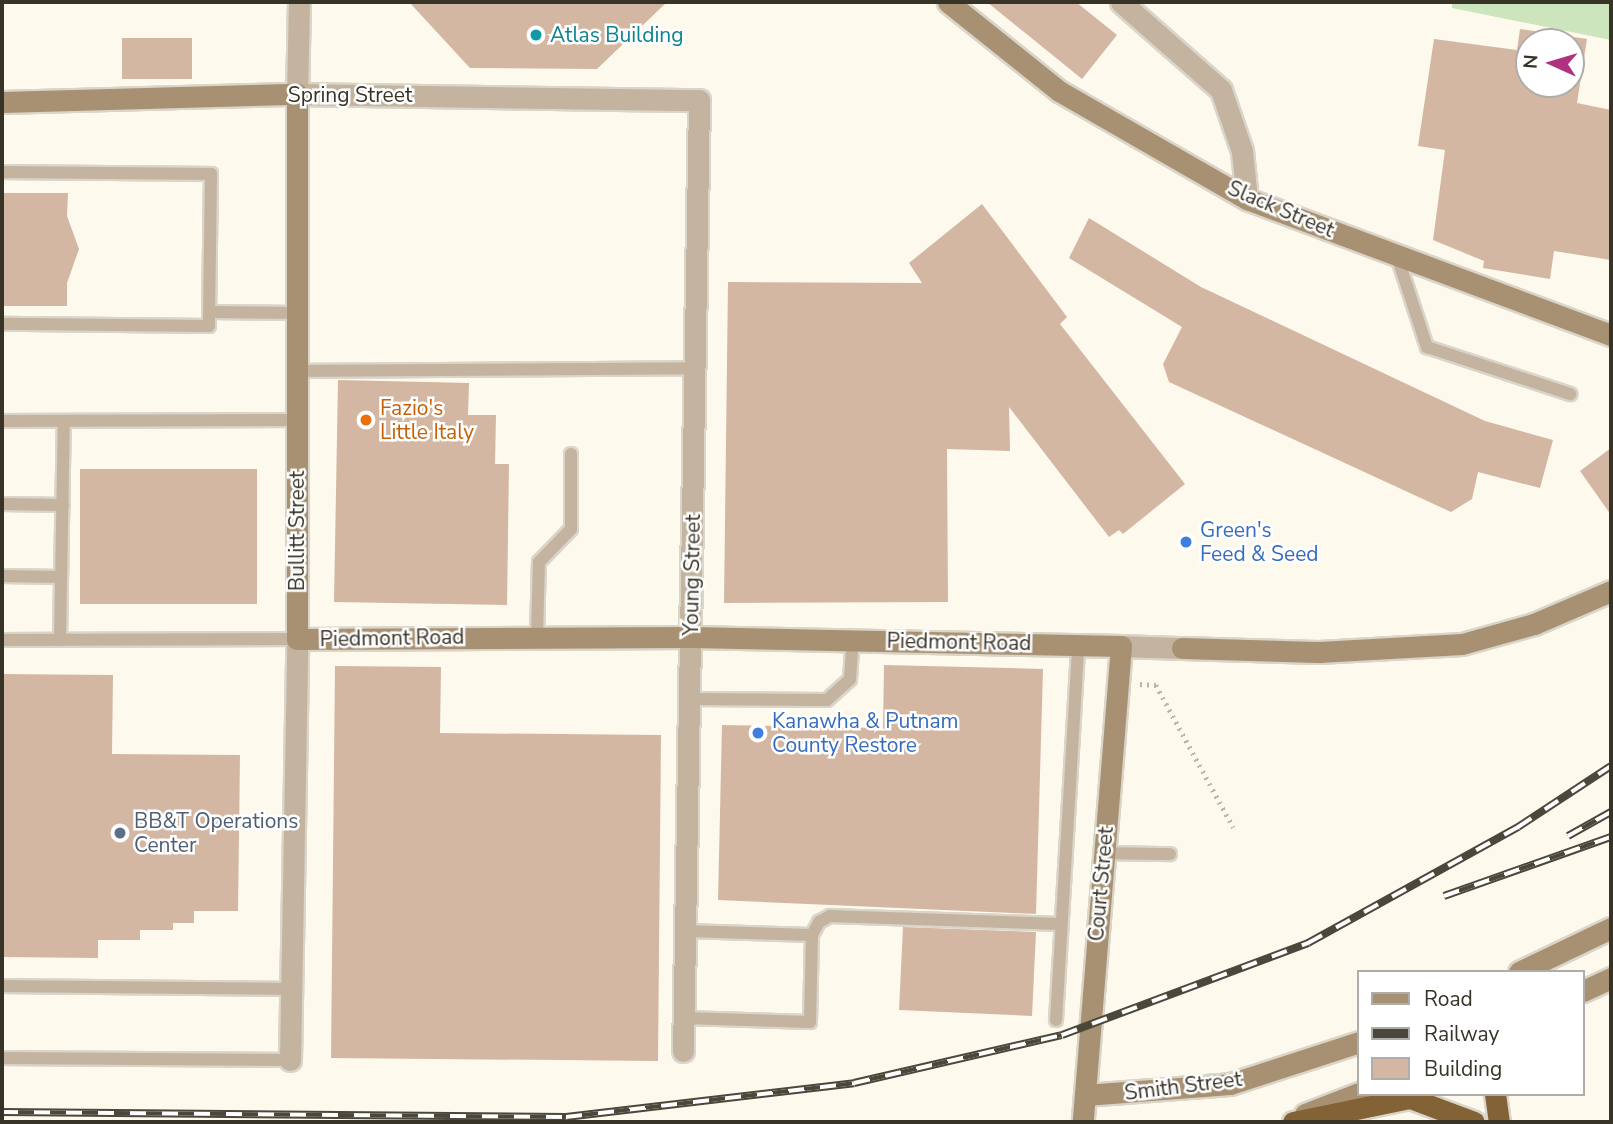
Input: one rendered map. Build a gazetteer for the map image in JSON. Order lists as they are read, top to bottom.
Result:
{
  "streets": {
    "street": [
      "Spring Street",
      "Slack Street",
      "Bullitt Street",
      "Young Street",
      "Piedmont Road",
      "Court Street",
      "Smith Street"
    ]
  },
  "crossings": [
    ["Spring Street", "Bullitt Street"],
    ["Spring Street", "Young Street"],
    ["Bullitt Street", "Piedmont Road"],
    ["Young Street", "Piedmont Road"],
    ["Piedmont Road", "Court Street"],
    ["Court Street", "Smith Street"]
  ],
  "places": [
    "Atlas Building",
    "Fazio's Little Italy",
    "Green's Feed & Seed",
    "Kanawha & Putnam County Restore",
    "BB&T Operations Center"
  ],
  "legend": ["Road", "Railway", "Building"],
  "north": "left"
}
